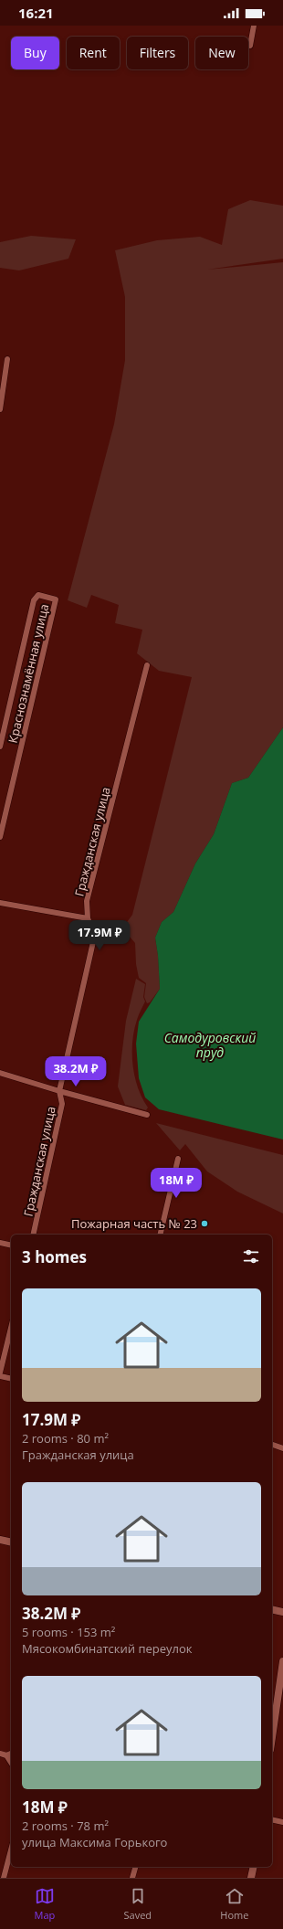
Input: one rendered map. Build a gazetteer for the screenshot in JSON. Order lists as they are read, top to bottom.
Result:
{
  "streets": {
    "street": ["Краснознамённая улица", "Гражданская улица"]
  },
  "water": ["Самодуровский пруд"],
  "places": ["Пожарная часть № 23"],
  "page": {
    "status": "16:21",
    "chip": [
      "Buy",
      "Rent",
      "Filters",
      "New"
    ],
    "price": ["17.9M ₽", "38.2M ₽", "18M ₽"],
    "heading": "3 homes",
    "list": [
      {
        "name": "17.9M ₽",
        "note": "2 rooms · 80 m² · Гражданская улица"
      },
      {
        "name": "38.2M ₽",
        "note": "5 rooms · 153 m² · Мясокомбинатский переулок"
      },
      {
        "name": "18M ₽",
        "note": "2 rooms · 78 m² · улица Максима Горького"
      }
    ],
    "tabs": ["Map", "Saved", "Home"]
  }
}
